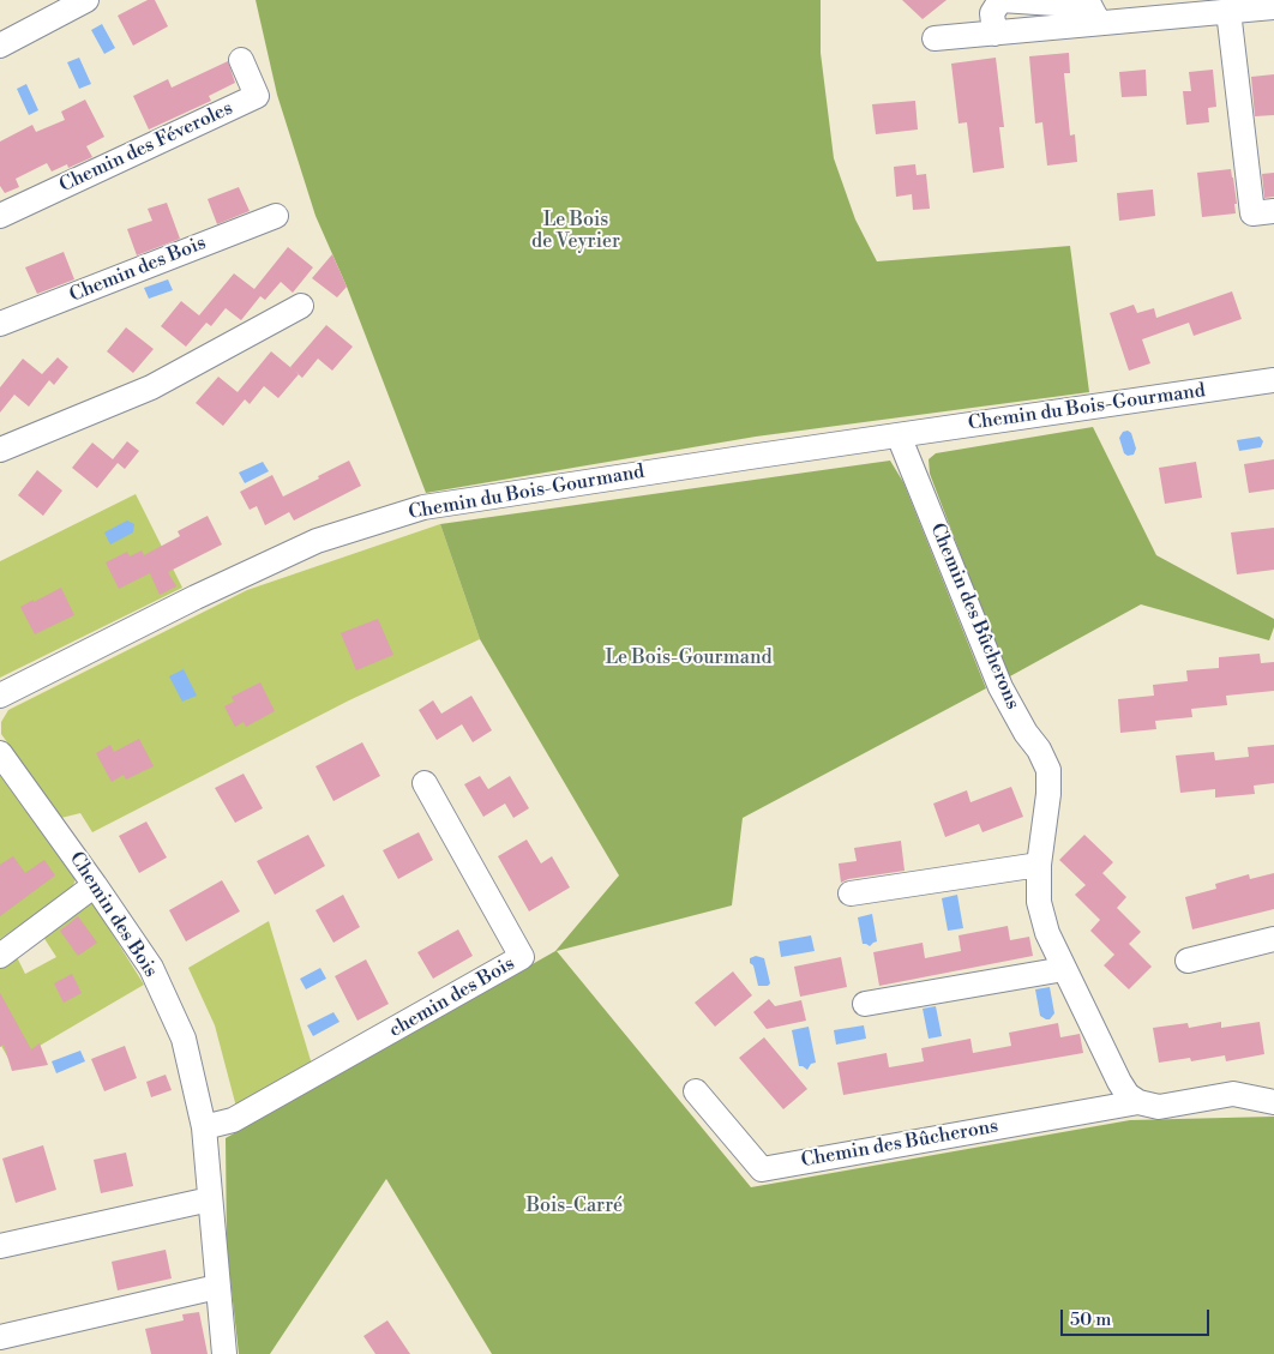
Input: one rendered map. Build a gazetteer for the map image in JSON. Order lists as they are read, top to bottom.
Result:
{
  "streets": {
    "street": [
      "Chemin des Féveroles",
      "Chemin des Bois",
      "Chemin du Bois-Gourmand",
      "Chemin des Bûcherons",
      "chemin des Bois"
    ]
  },
  "crossings": [
    ["Chemin des Bois", "chemin des Bois"],
    ["Chemin du Bois-Gourmand", "Chemin des Bûcherons"]
  ],
  "parks": ["Le Bois de Veyrier", "Le Bois-Gourmand", "Bois-Carré"],
  "scale_bar": "50 m"
}
